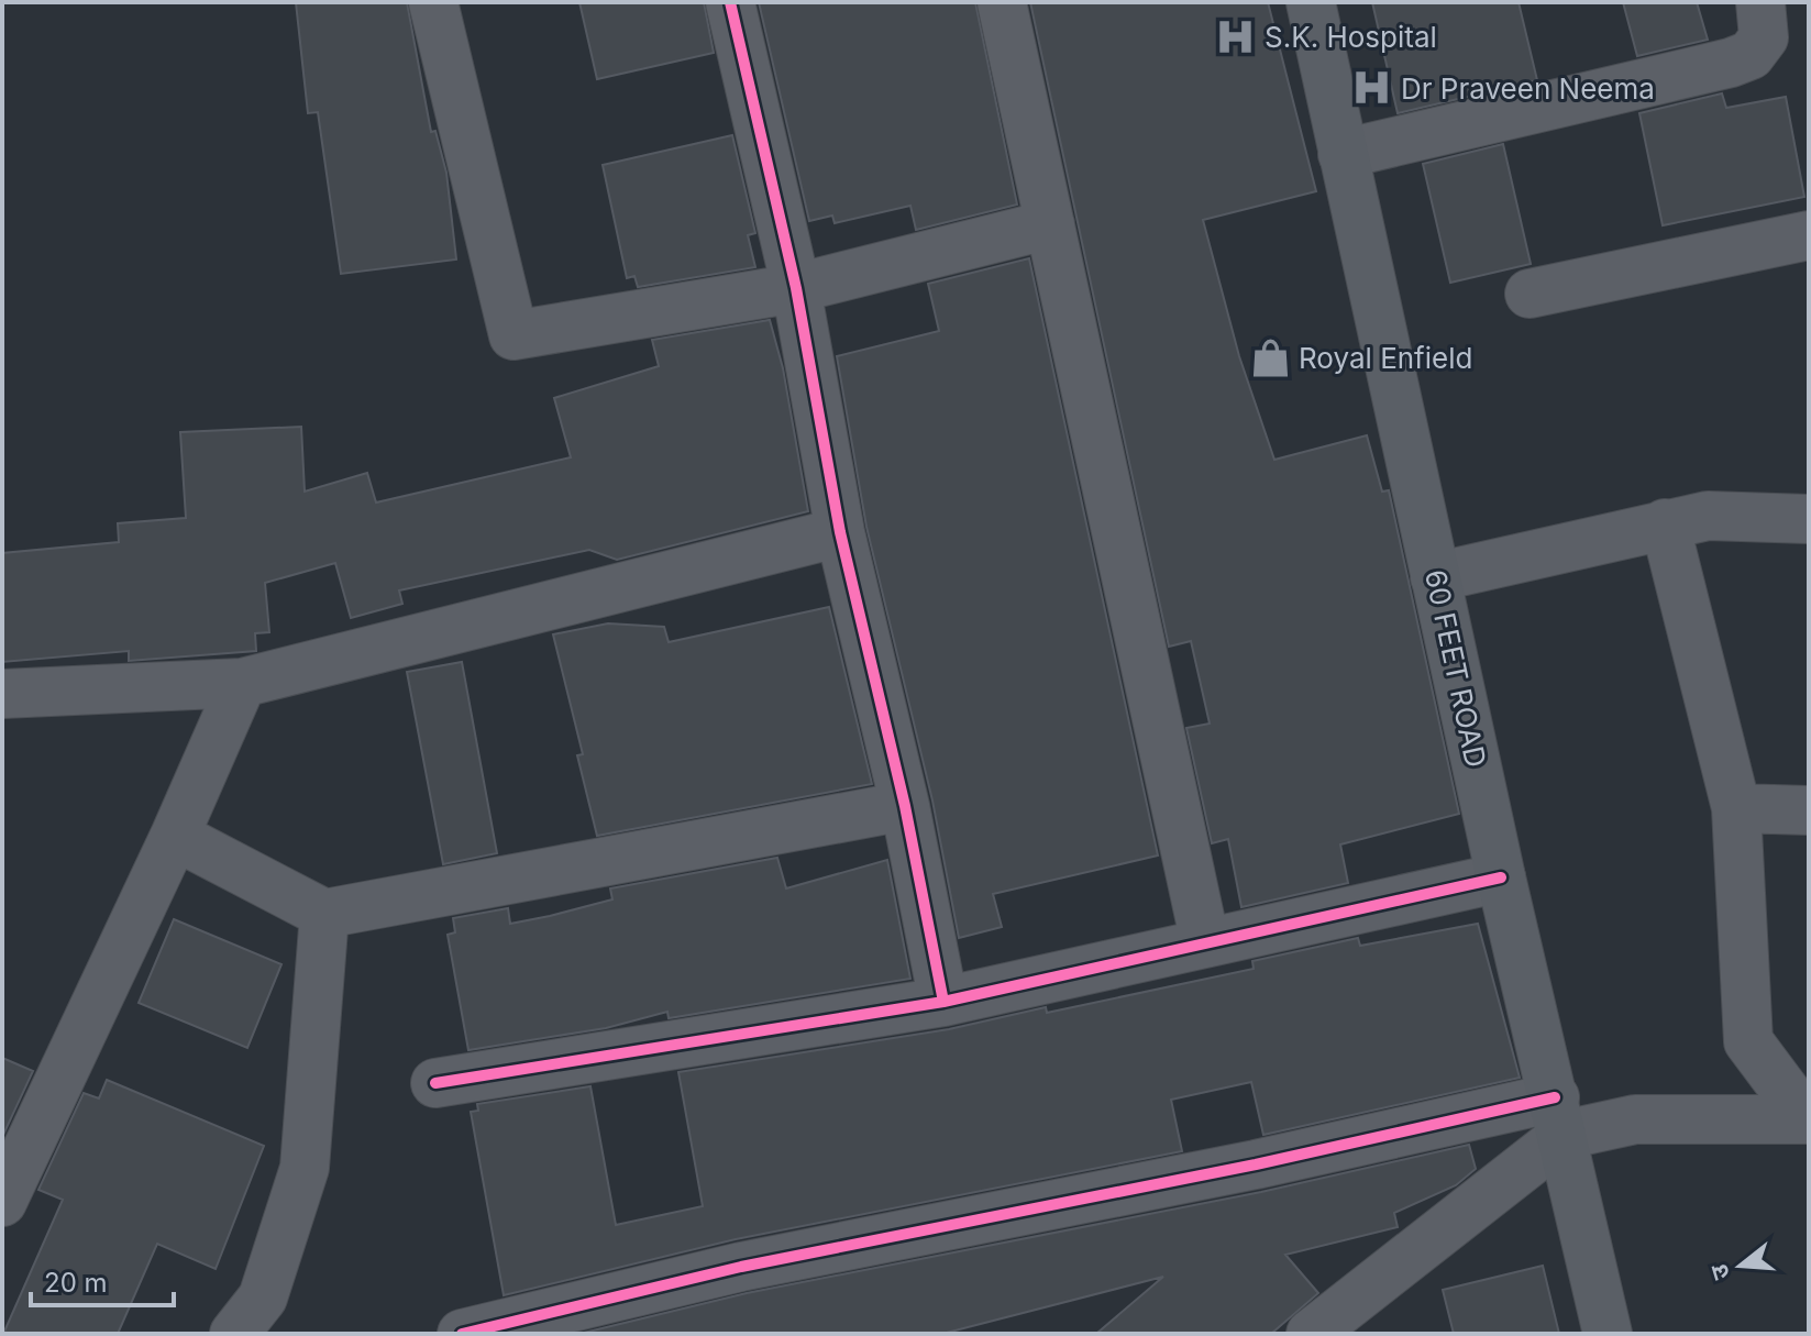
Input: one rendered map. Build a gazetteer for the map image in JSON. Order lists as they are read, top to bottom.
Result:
{
  "streets": {
    "main road": ["60 FEET ROAD"]
  },
  "places": {
    "hospital": ["S.K. Hospital", "Dr Praveen Neema"],
    "shop": ["Royal Enfield"]
  },
  "scale_bar": "20 m",
  "north": "left"
}
